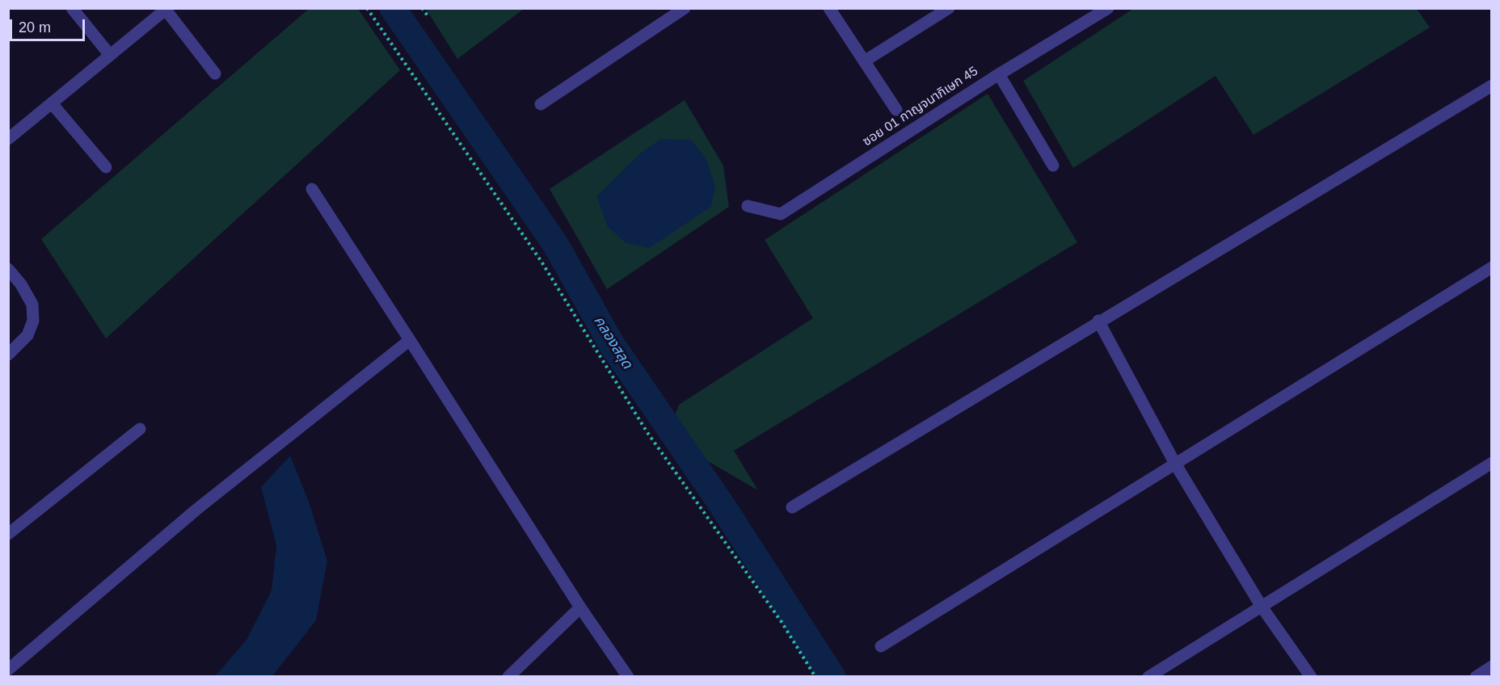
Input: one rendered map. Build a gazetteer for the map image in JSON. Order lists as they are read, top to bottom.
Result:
{
  "streets": {
    "street": ["ซอย 01 กาญจนาภิเษก 45"]
  },
  "water": ["คลองสลุด"],
  "scale_bar": "20 m"
}
